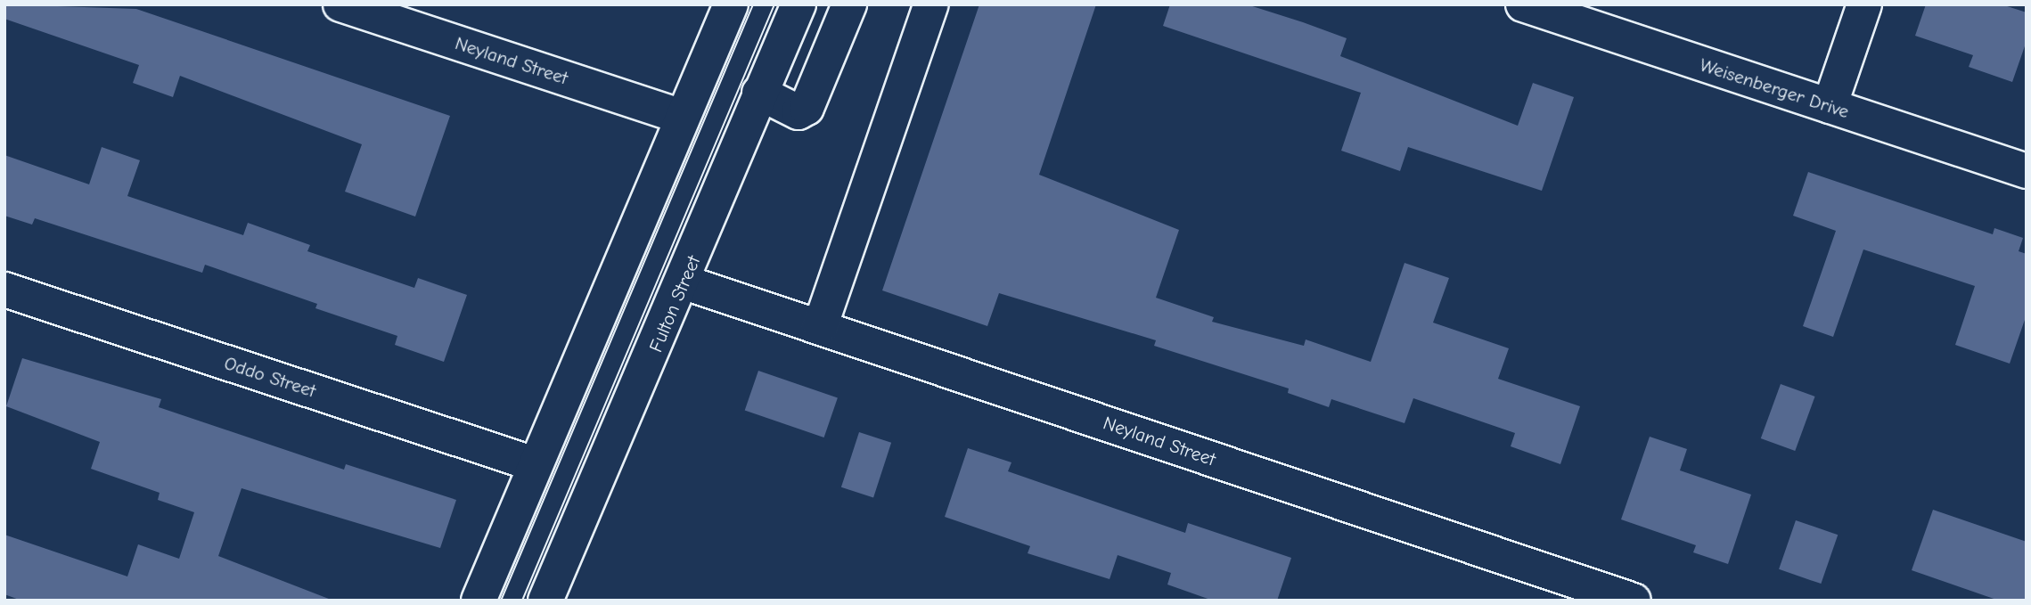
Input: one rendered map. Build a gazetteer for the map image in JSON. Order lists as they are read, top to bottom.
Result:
{
  "streets": {
    "street": [
      "Neyland Street",
      "Weisenberger Drive",
      "Fulton Street",
      "Oddo Street"
    ]
  },
  "crossings": [
    ["Neyland Street", "Fulton Street"]
  ]
}
